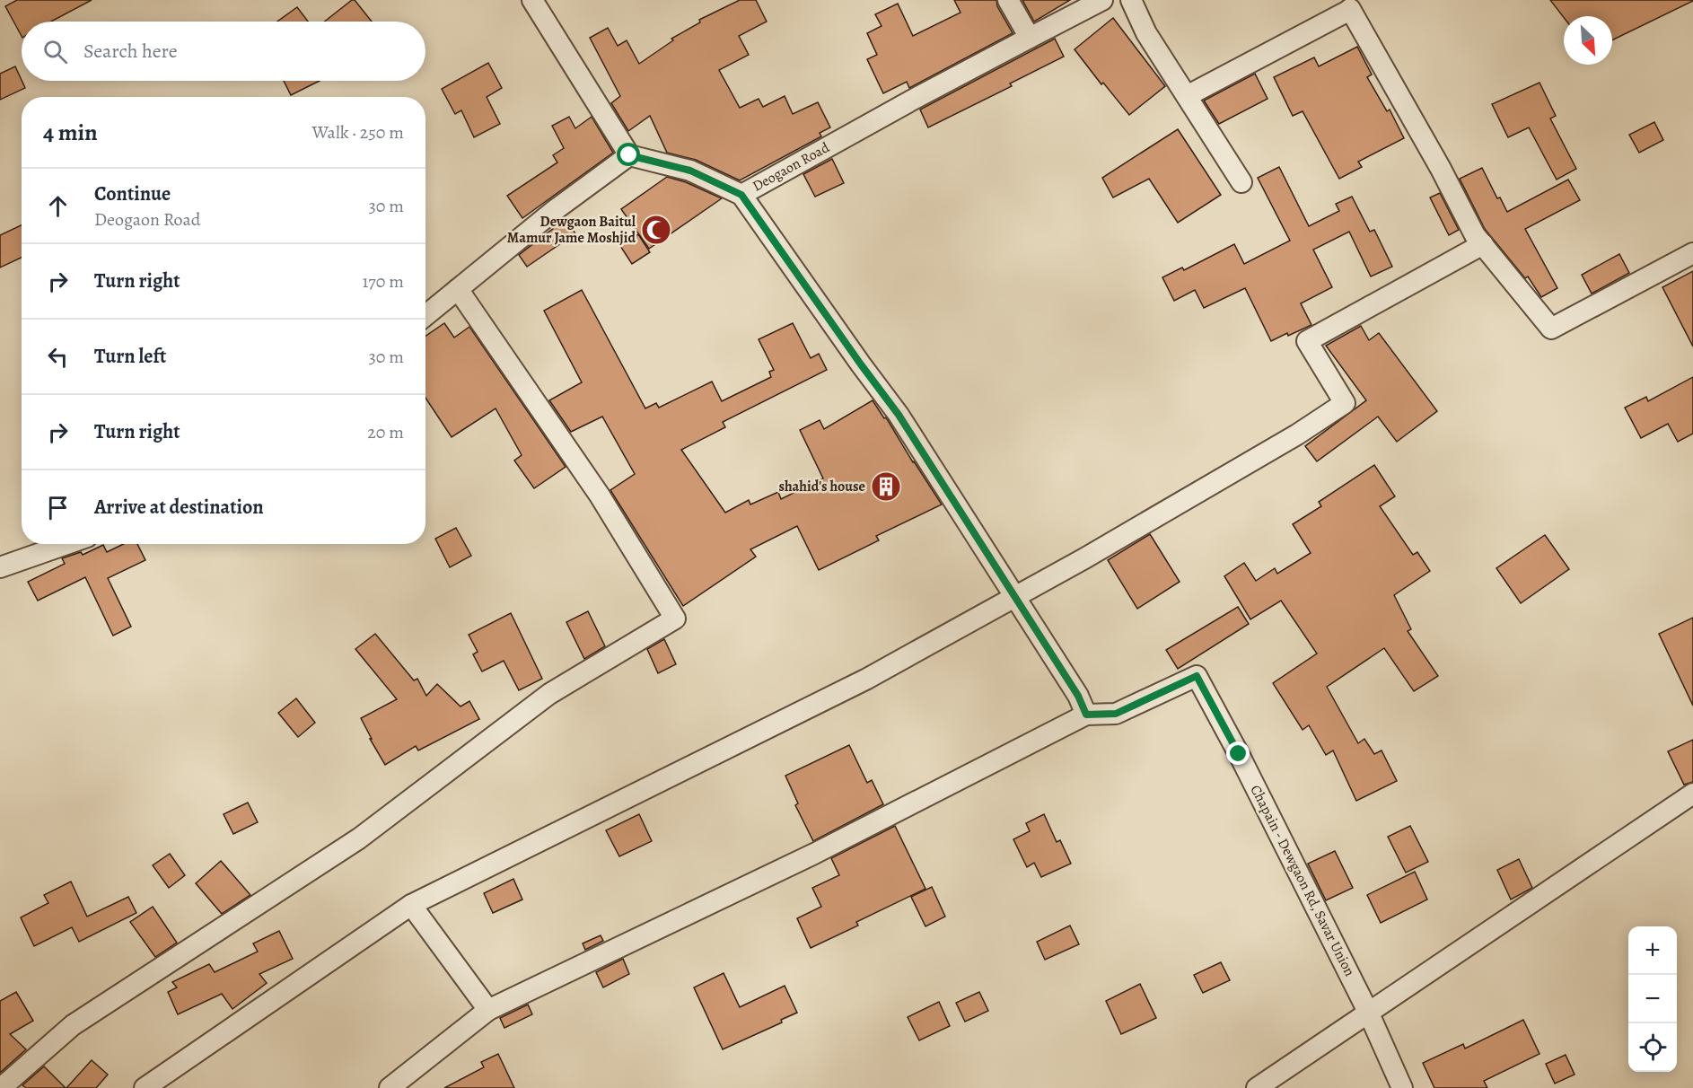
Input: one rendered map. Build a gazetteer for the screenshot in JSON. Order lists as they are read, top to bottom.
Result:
{
  "streets": {
    "street": ["Deogaon Road", "Chapain - Dewgaon Rd, Savar Union"]
  },
  "places": {
    "mosque": ["Dewgaon Baitul Mamur Jame Moshjid"],
    "building": ["shahid's house"]
  },
  "north": "bottom right",
  "page": {
    "search": "Search here",
    "heading": ["4 min", "Walk · 250 m"],
    "list": [
      ["Continue", "Deogaon Road", "30 m"],
      ["Turn right", "170 m"],
      ["Turn left", "30 m"],
      ["Turn right", "20 m"],
      "Arrive at destination"
    ],
    "map_buttons": ["+", "−"]
  }
}
